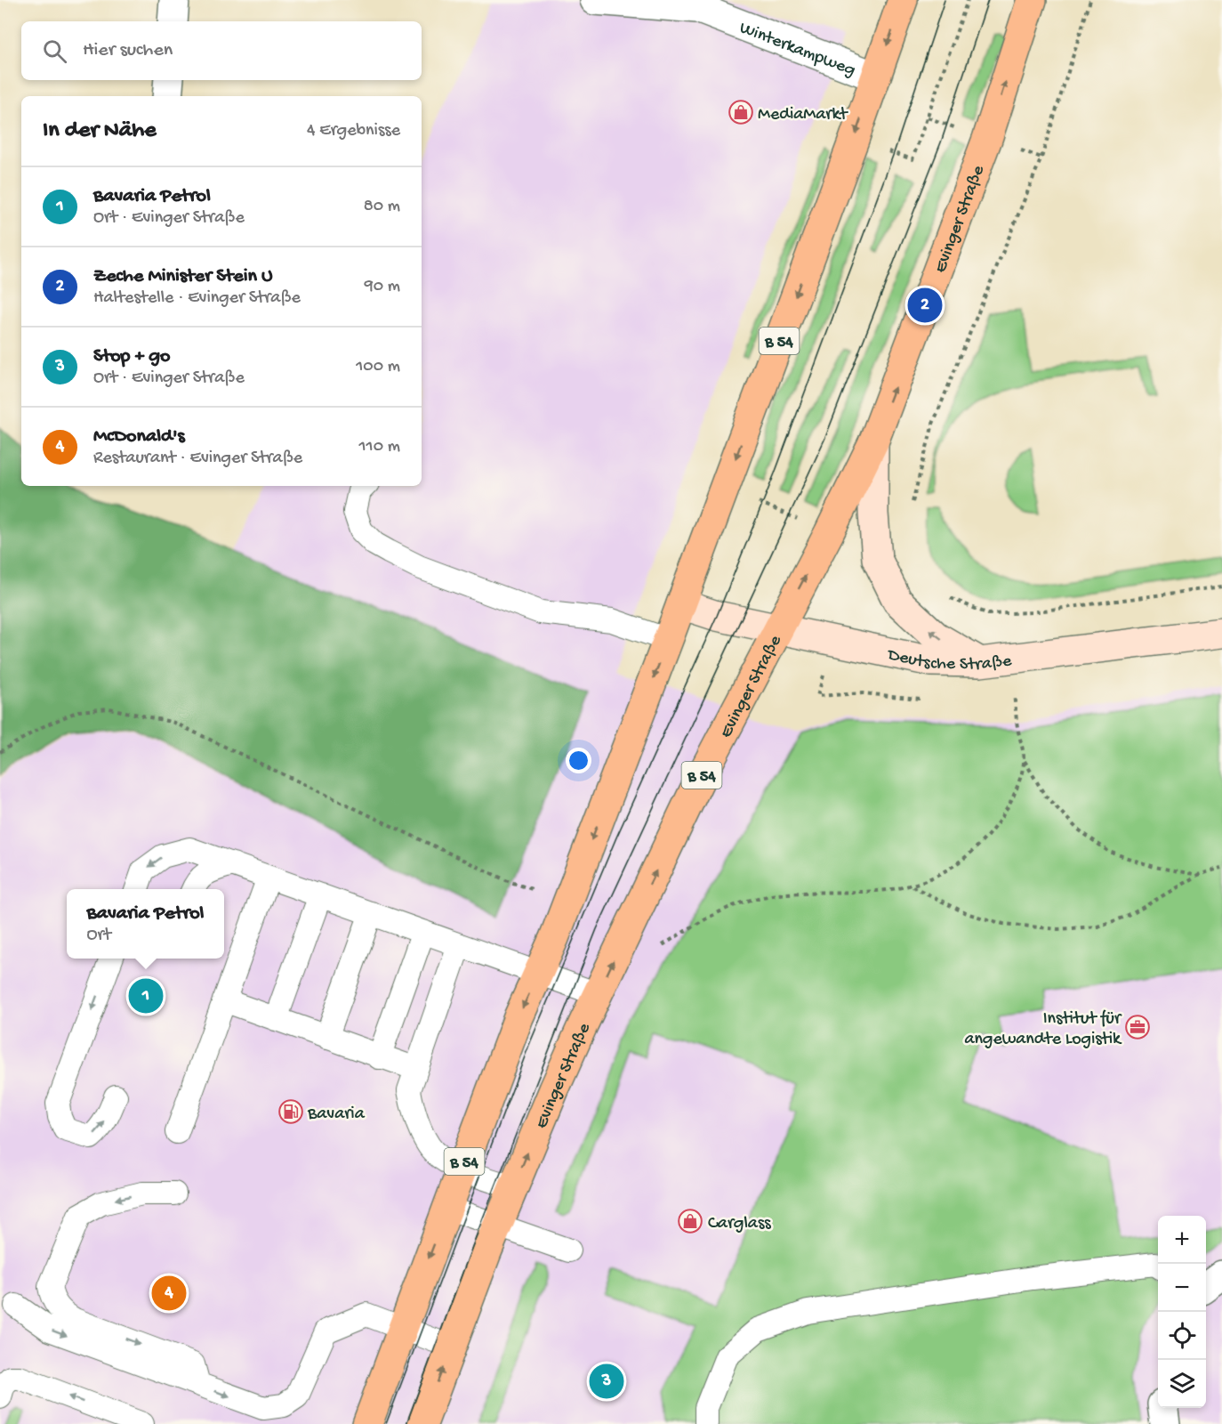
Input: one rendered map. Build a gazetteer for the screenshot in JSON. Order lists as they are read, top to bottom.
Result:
{
  "streets": {
    "main road": ["Evinger Straße", "B 54"],
    "street": ["Winterkampweg", "Deutsche Straße"]
  },
  "crossings": [
    ["Winterkampweg", "B 54"],
    ["Evinger Straße", "Deutsche Straße"],
    ["B 54", "Deutsche Straße"]
  ],
  "places": {
    "shop": ["MediaMarkt", "Carglass"],
    "office": ["Institut für angewandte Logistik"],
    "fuel station": ["Bavaria"]
  },
  "page": {
    "search": "Hier suchen",
    "heading": ["In der Nähe", "4 Ergebnisse"],
    "list": [
      {
        "mark": "1",
        "name": "Bavaria Petrol",
        "note": "Ort · Evinger Straße",
        "value": "80 m"
      },
      {
        "mark": "2",
        "name": "Zeche Minister Stein U",
        "note": "Haltestelle · Evinger Straße",
        "value": "90 m"
      },
      {
        "mark": "3",
        "name": "Stop + go",
        "note": "Ort · Evinger Straße",
        "value": "100 m"
      },
      {
        "mark": "4",
        "name": "McDonald's",
        "note": "Restaurant · Evinger Straße",
        "value": "110 m"
      }
    ],
    "pins": [
      "2",
      "1",
      "4",
      "3"
    ],
    "popup": ["Bavaria Petrol", "Ort"],
    "map_buttons": ["+", "−"]
  }
}
